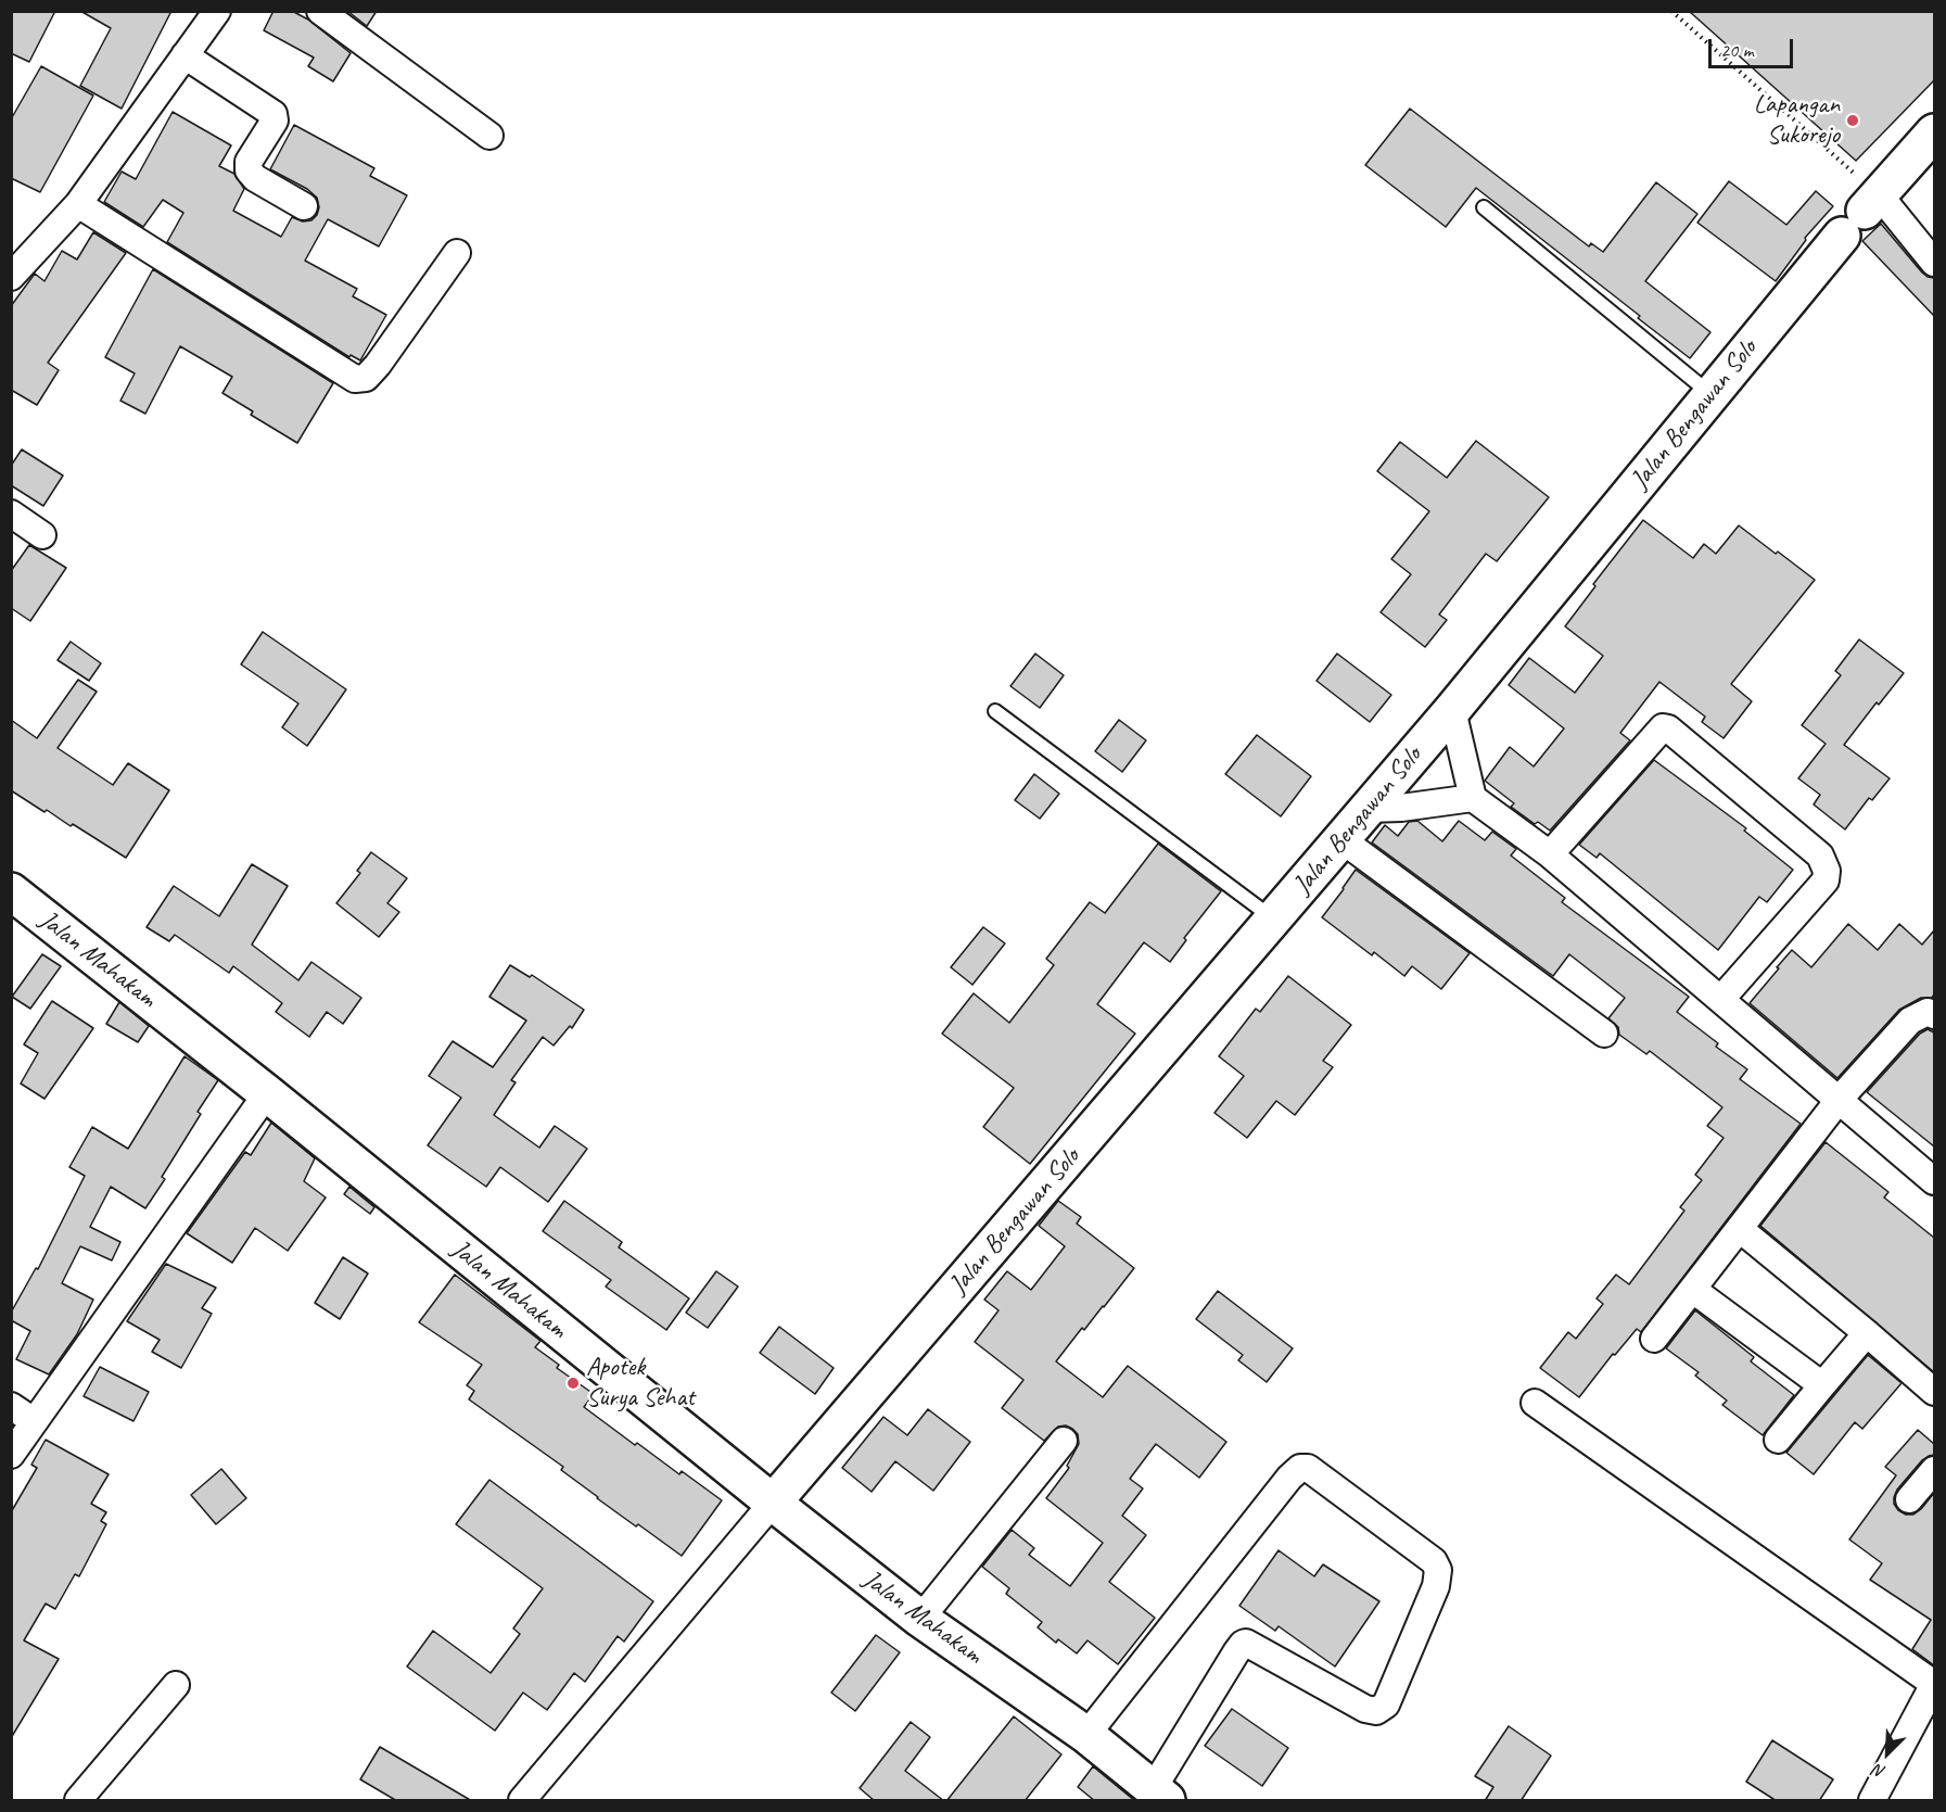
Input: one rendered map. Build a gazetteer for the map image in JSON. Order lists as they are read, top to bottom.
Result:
{
  "streets": {
    "main road": ["Jalan Bengawan Solo", "Jalan Mahakam"]
  },
  "crossings": [
    ["Jalan Bengawan Solo", "Jalan Mahakam"]
  ],
  "places": ["Lapangan Sukorejo", "Apotek Surya Sehat"],
  "scale_bar": "20 m",
  "north": "bottom left"
}
